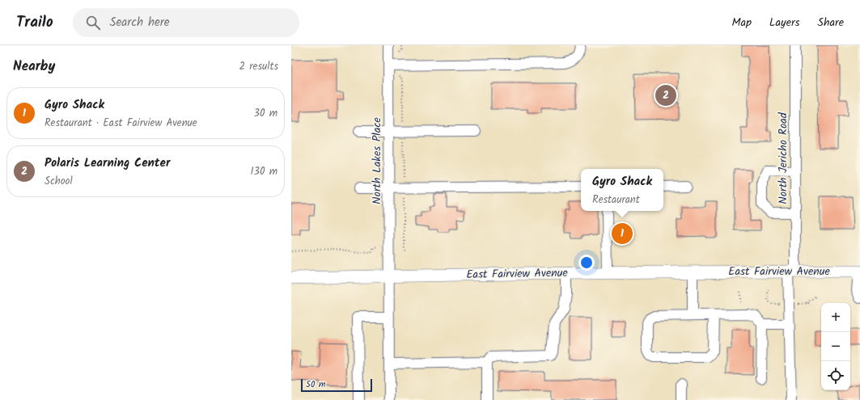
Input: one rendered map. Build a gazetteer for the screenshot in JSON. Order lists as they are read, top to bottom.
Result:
{
  "streets": {
    "main road": ["East Fairview Avenue"],
    "street": ["North Jericho Road", "North Lakes Place"]
  },
  "crossings": [
    ["North Jericho Road", "East Fairview Avenue"],
    ["North Lakes Place", "East Fairview Avenue"]
  ],
  "scale_bar": "50 m",
  "page": {
    "header": "Trailo",
    "search": "Search here",
    "nav": ["Map", "Layers", "Share"],
    "heading": ["Nearby", "2 results"],
    "pins": ["2", "1"],
    "list": [
      {
        "mark": "1",
        "name": "Gyro Shack",
        "note": "Restaurant · East Fairview Avenue",
        "value": "30 m"
      },
      {
        "mark": "2",
        "name": "Polaris Learning Center",
        "note": "School",
        "value": "130 m"
      }
    ],
    "popup": ["Gyro Shack", "Restaurant"],
    "map_buttons": ["+", "−"],
    "scale": "50 m"
  }
}
